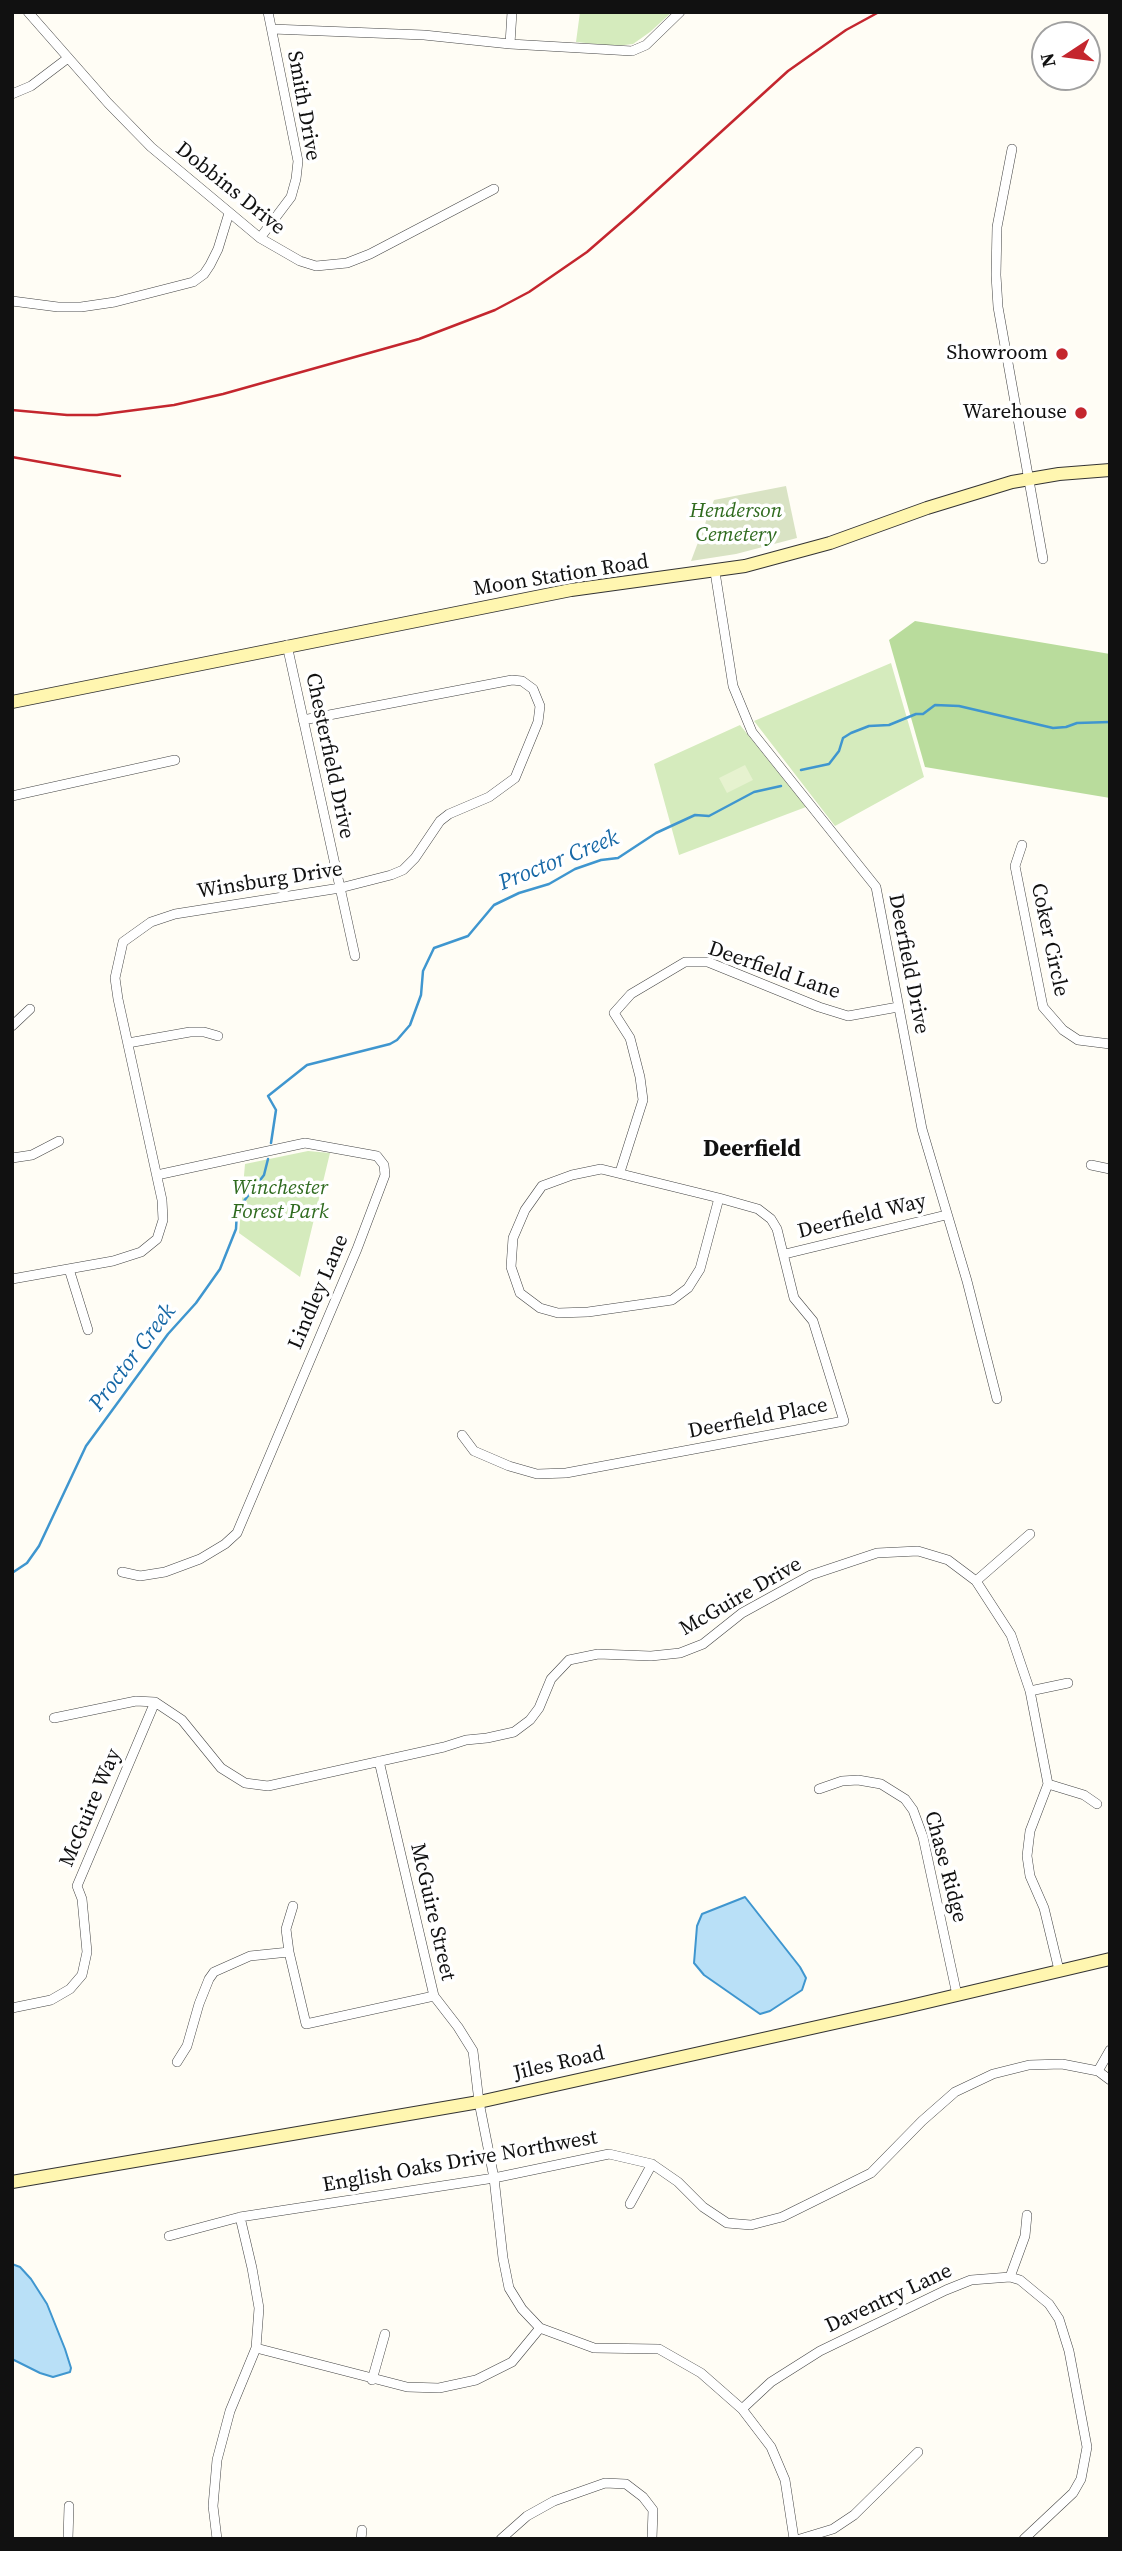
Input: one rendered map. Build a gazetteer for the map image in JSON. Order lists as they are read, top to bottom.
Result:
{
  "streets": {
    "street": [
      "Smith Drive",
      "Dobbins Drive",
      "Moon Station Road",
      "Chesterfield Drive",
      "Winsburg Drive",
      "Coker Circle",
      "Deerfield Drive",
      "Deerfield Lane",
      "Deerfield Way",
      "Lindley Lane",
      "Deerfield Place",
      "McGuire Drive",
      "McGuire Way",
      "Chase Ridge",
      "McGuire Street",
      "Jiles Road",
      "English Oaks Drive Northwest",
      "Daventry Lane"
    ]
  },
  "crossings": [
    ["Smith Drive", "Dobbins Drive"],
    ["Moon Station Road", "Chesterfield Drive"],
    ["Moon Station Road", "Deerfield Drive"],
    ["Chesterfield Drive", "Winsburg Drive"],
    ["Winsburg Drive", "Lindley Lane"],
    ["Deerfield Drive", "Deerfield Lane"],
    ["Deerfield Drive", "Deerfield Way"],
    ["Deerfield Lane", "Deerfield Place"],
    ["Deerfield Way", "Deerfield Place"],
    ["McGuire Drive", "McGuire Way"],
    ["McGuire Drive", "McGuire Street"],
    ["Chase Ridge", "Jiles Road"],
    ["McGuire Street", "Jiles Road"],
    ["McGuire Street", "English Oaks Drive Northwest"]
  ],
  "districts": ["Deerfield"],
  "water": ["Proctor Creek"],
  "parks": ["Henderson Cemetery", "Winchester Forest Park"],
  "places": ["Showroom", "Warehouse"],
  "north": "left"
}
